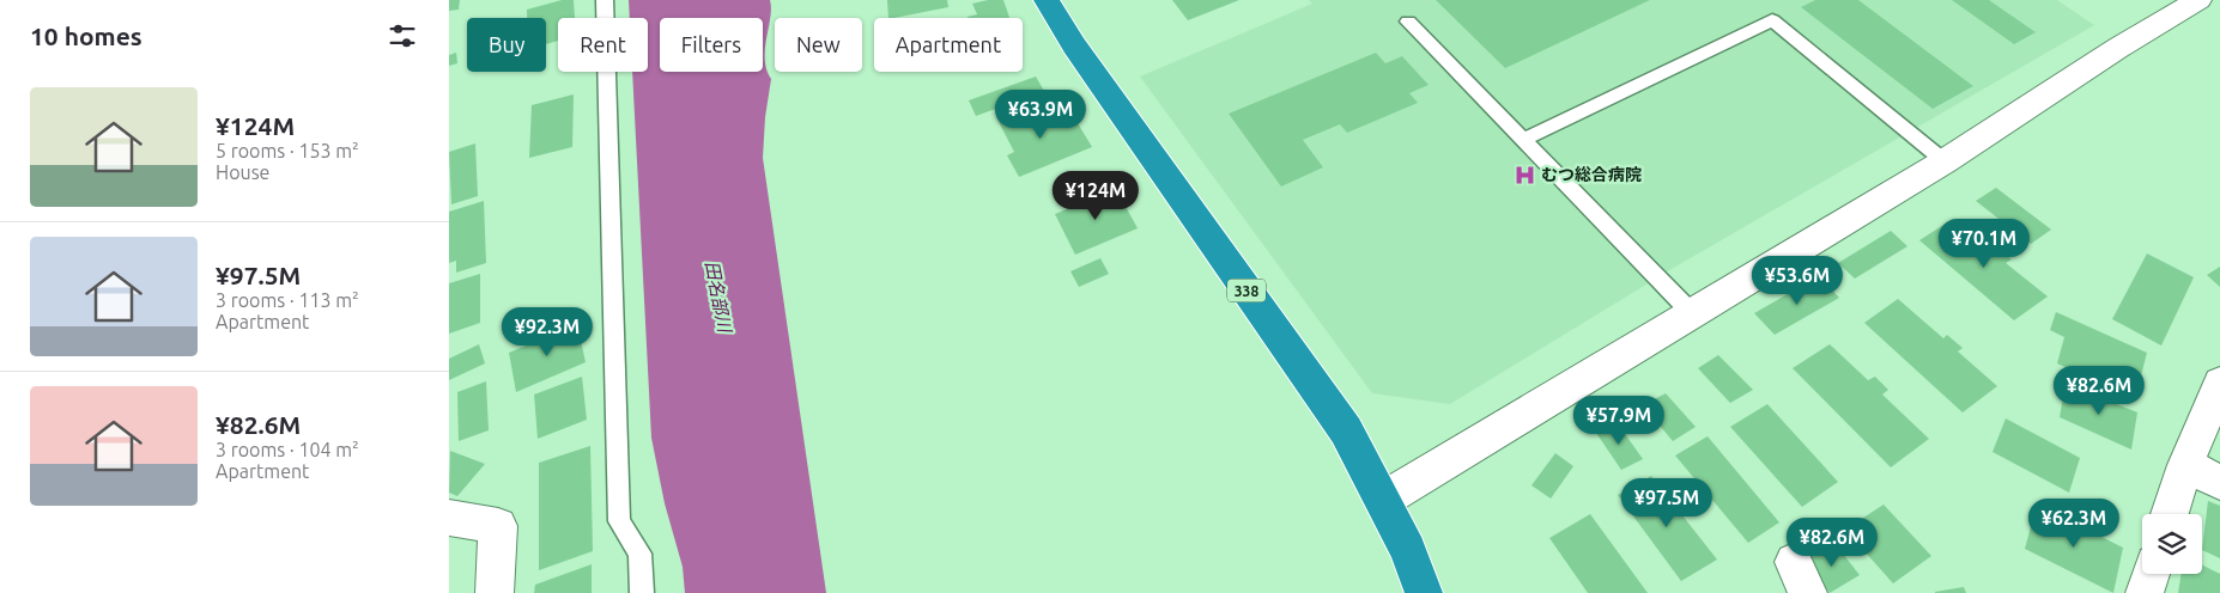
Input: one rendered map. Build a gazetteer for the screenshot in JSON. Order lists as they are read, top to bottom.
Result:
{
  "streets": {
    "highway": ["338"]
  },
  "water": ["田名部川"],
  "places": {
    "hospital": ["むつ総合病院"]
  },
  "page": {
    "heading": "10 homes",
    "chip": [
      "Buy",
      "Rent",
      "Filters",
      "New",
      "Apartment"
    ],
    "list": [
      {
        "name": "¥124M",
        "note": "5 rooms · 153 m² · House"
      },
      {
        "name": "¥97.5M",
        "note": "3 rooms · 113 m² · Apartment"
      },
      {
        "name": "¥82.6M",
        "note": "3 rooms · 104 m² · Apartment"
      }
    ],
    "price": [
      "¥63.9M",
      "¥124M",
      "¥70.1M",
      "¥53.6M",
      "¥92.3M",
      "¥82.6M",
      "¥57.9M",
      "¥97.5M",
      "¥62.3M",
      "¥82.6M"
    ]
  }
}
